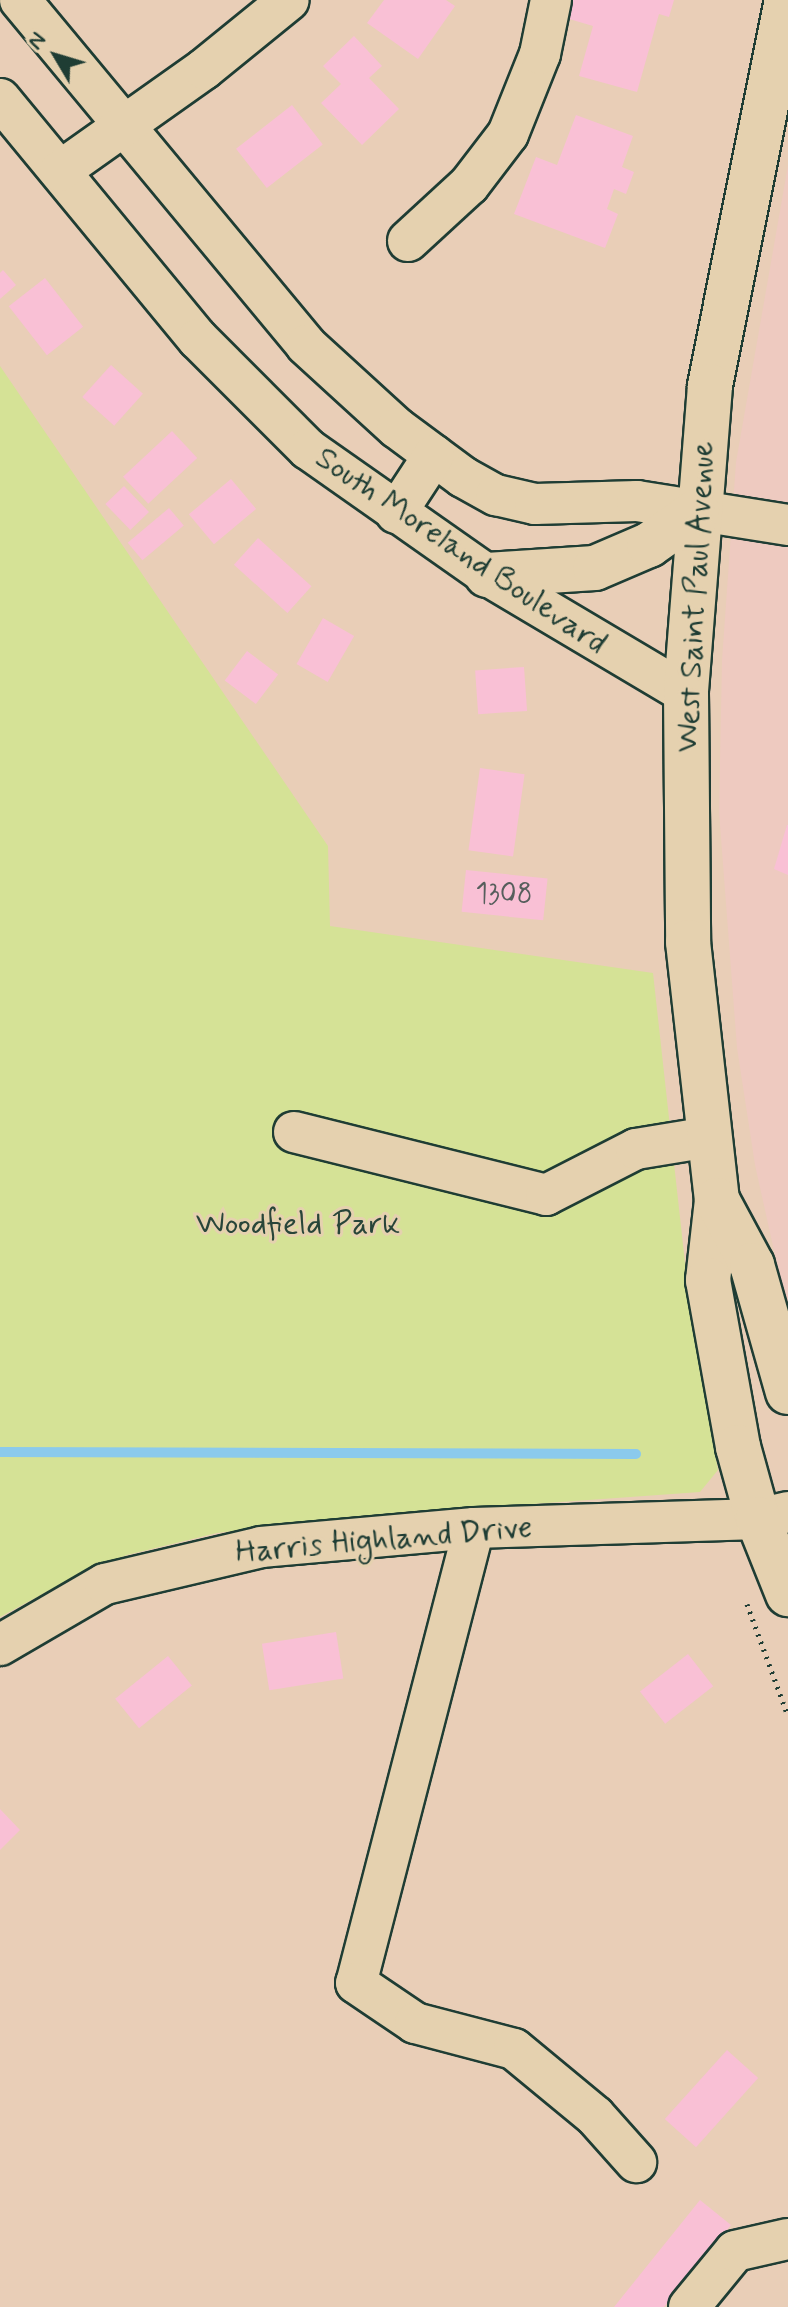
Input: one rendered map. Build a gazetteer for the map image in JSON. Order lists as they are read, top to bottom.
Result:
{
  "streets": {
    "main road": ["West Saint Paul Avenue"],
    "street": ["South Moreland Boulevard", "Harris Highland Drive"]
  },
  "crossings": [
    ["South Moreland Boulevard", "West Saint Paul Avenue"],
    ["West Saint Paul Avenue", "Harris Highland Drive"]
  ],
  "parks": ["Woodfield Park"],
  "house_numbers": ["1308"],
  "north": "top left"
}
